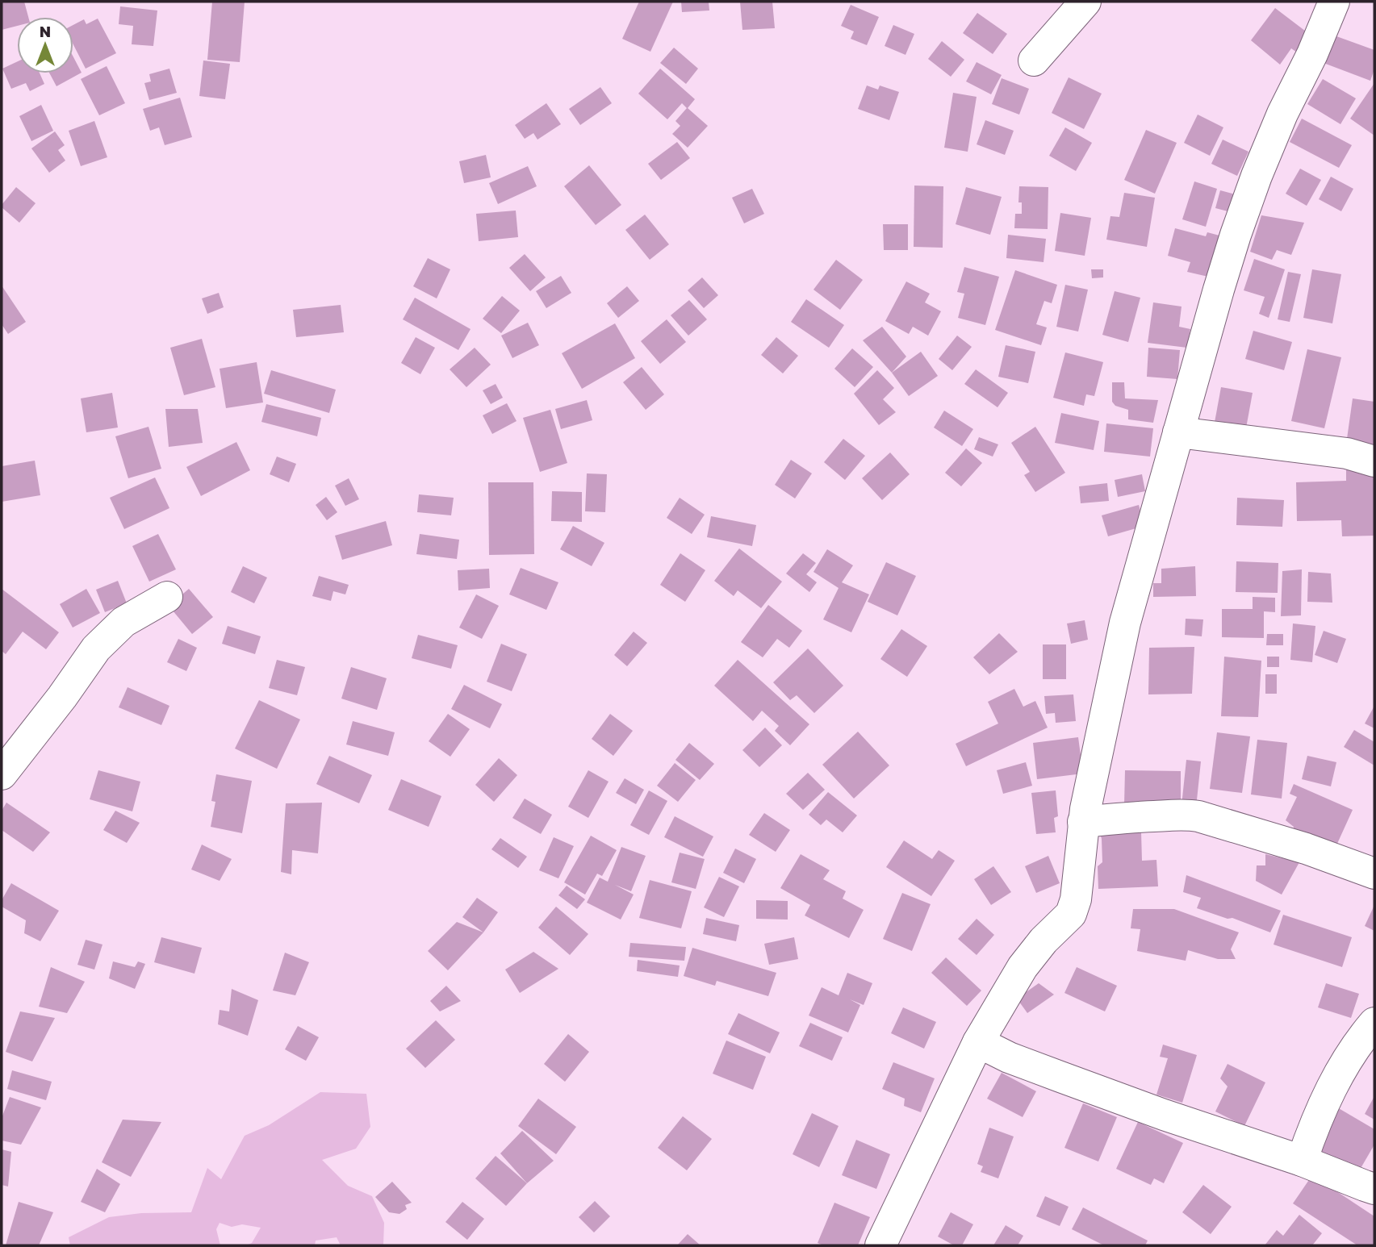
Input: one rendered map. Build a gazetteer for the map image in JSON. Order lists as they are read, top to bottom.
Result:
{
  "north": "top"
}
